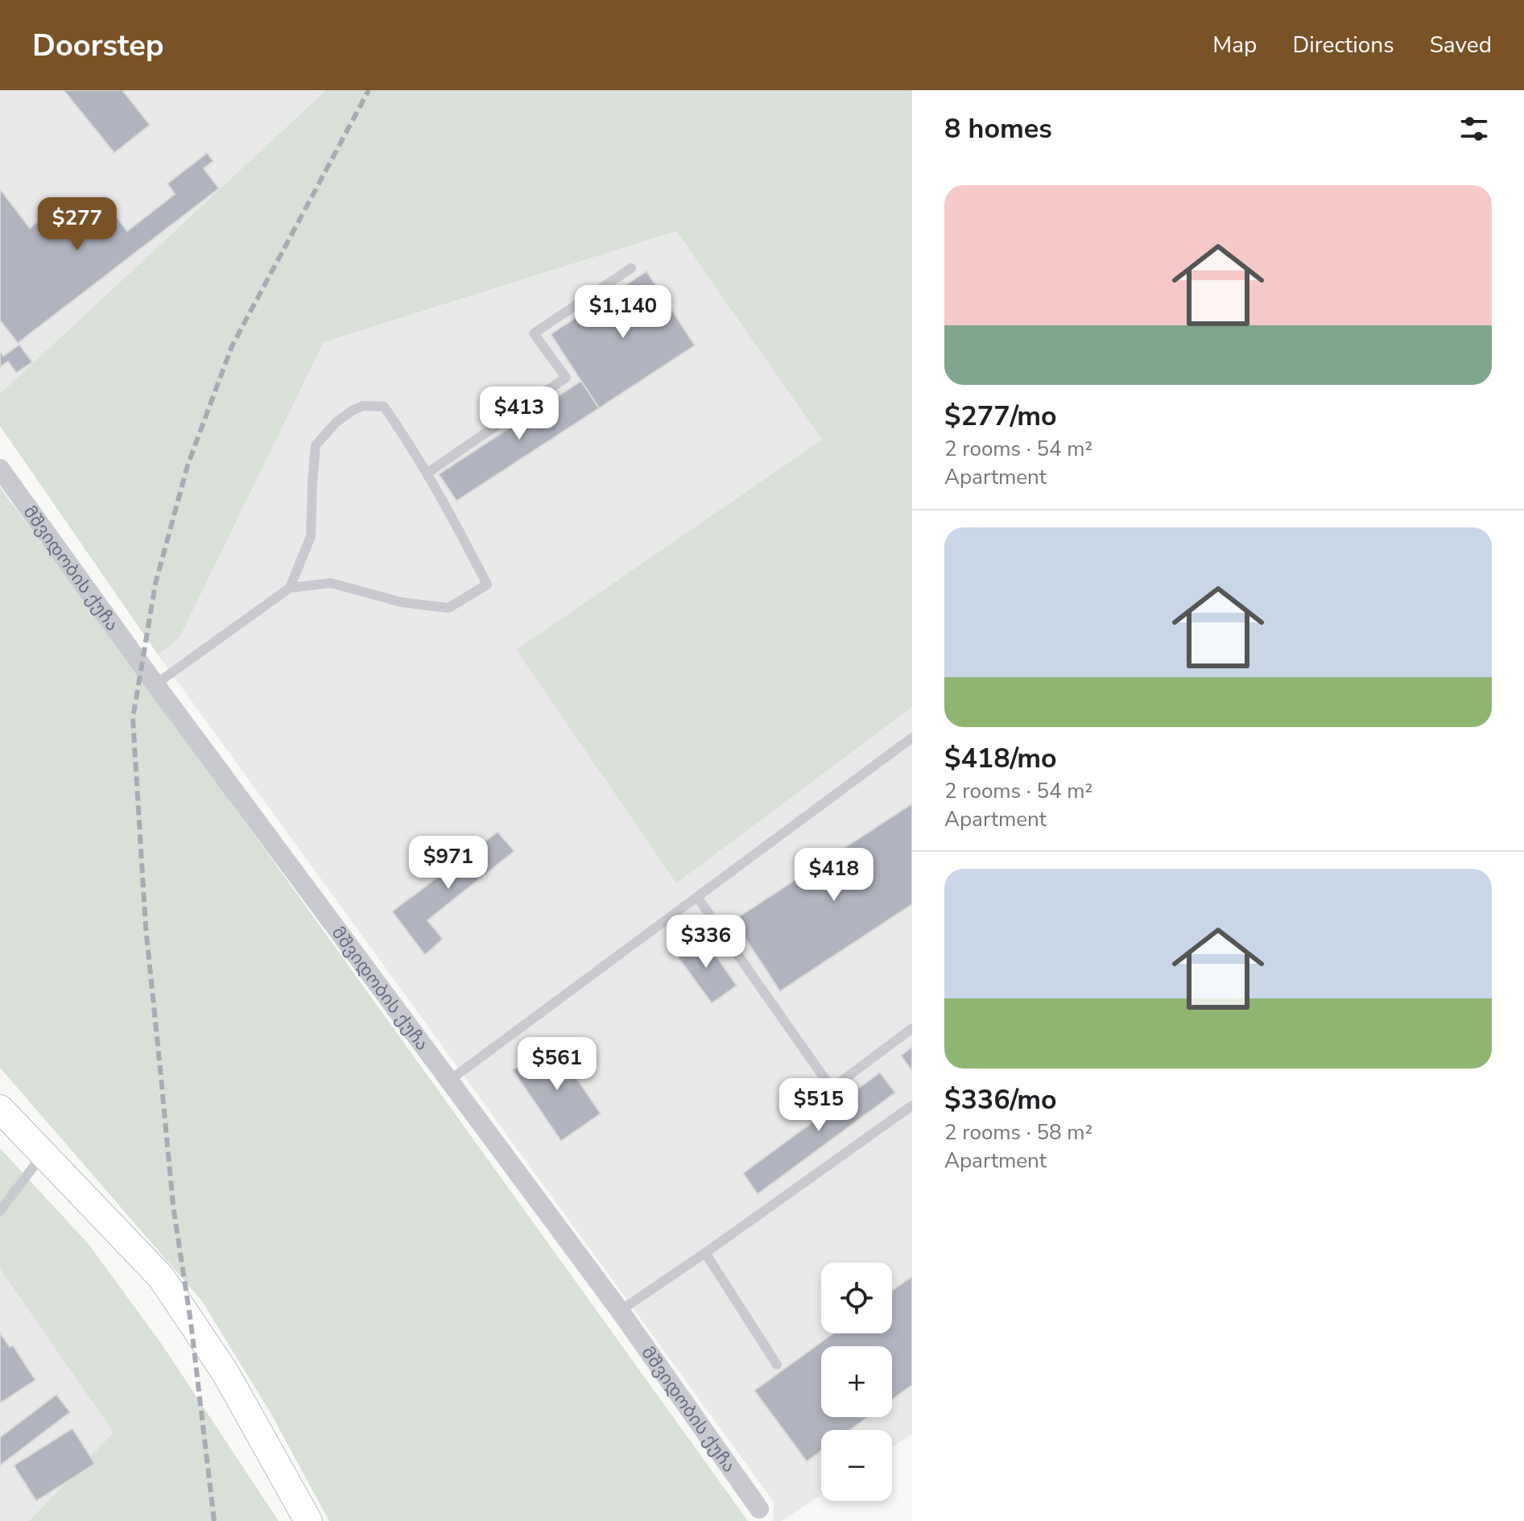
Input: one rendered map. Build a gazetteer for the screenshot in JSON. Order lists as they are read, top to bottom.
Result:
{
  "streets": {
    "street": ["მშვიდობის ქუჩა"]
  },
  "page": {
    "header": "Doorstep",
    "nav": ["Map", "Directions", "Saved"],
    "heading": "8 homes",
    "list": [
      {
        "name": "$277/mo",
        "note": "2 rooms · 54 m² · Apartment"
      },
      {
        "name": "$418/mo",
        "note": "2 rooms · 54 m² · Apartment"
      },
      {
        "name": "$336/mo",
        "note": "2 rooms · 58 m² · Apartment"
      }
    ],
    "price": [
      "$277",
      "$1,140",
      "$413",
      "$971",
      "$418",
      "$336",
      "$561",
      "$515"
    ],
    "map_buttons": ["+", "−"]
  }
}
